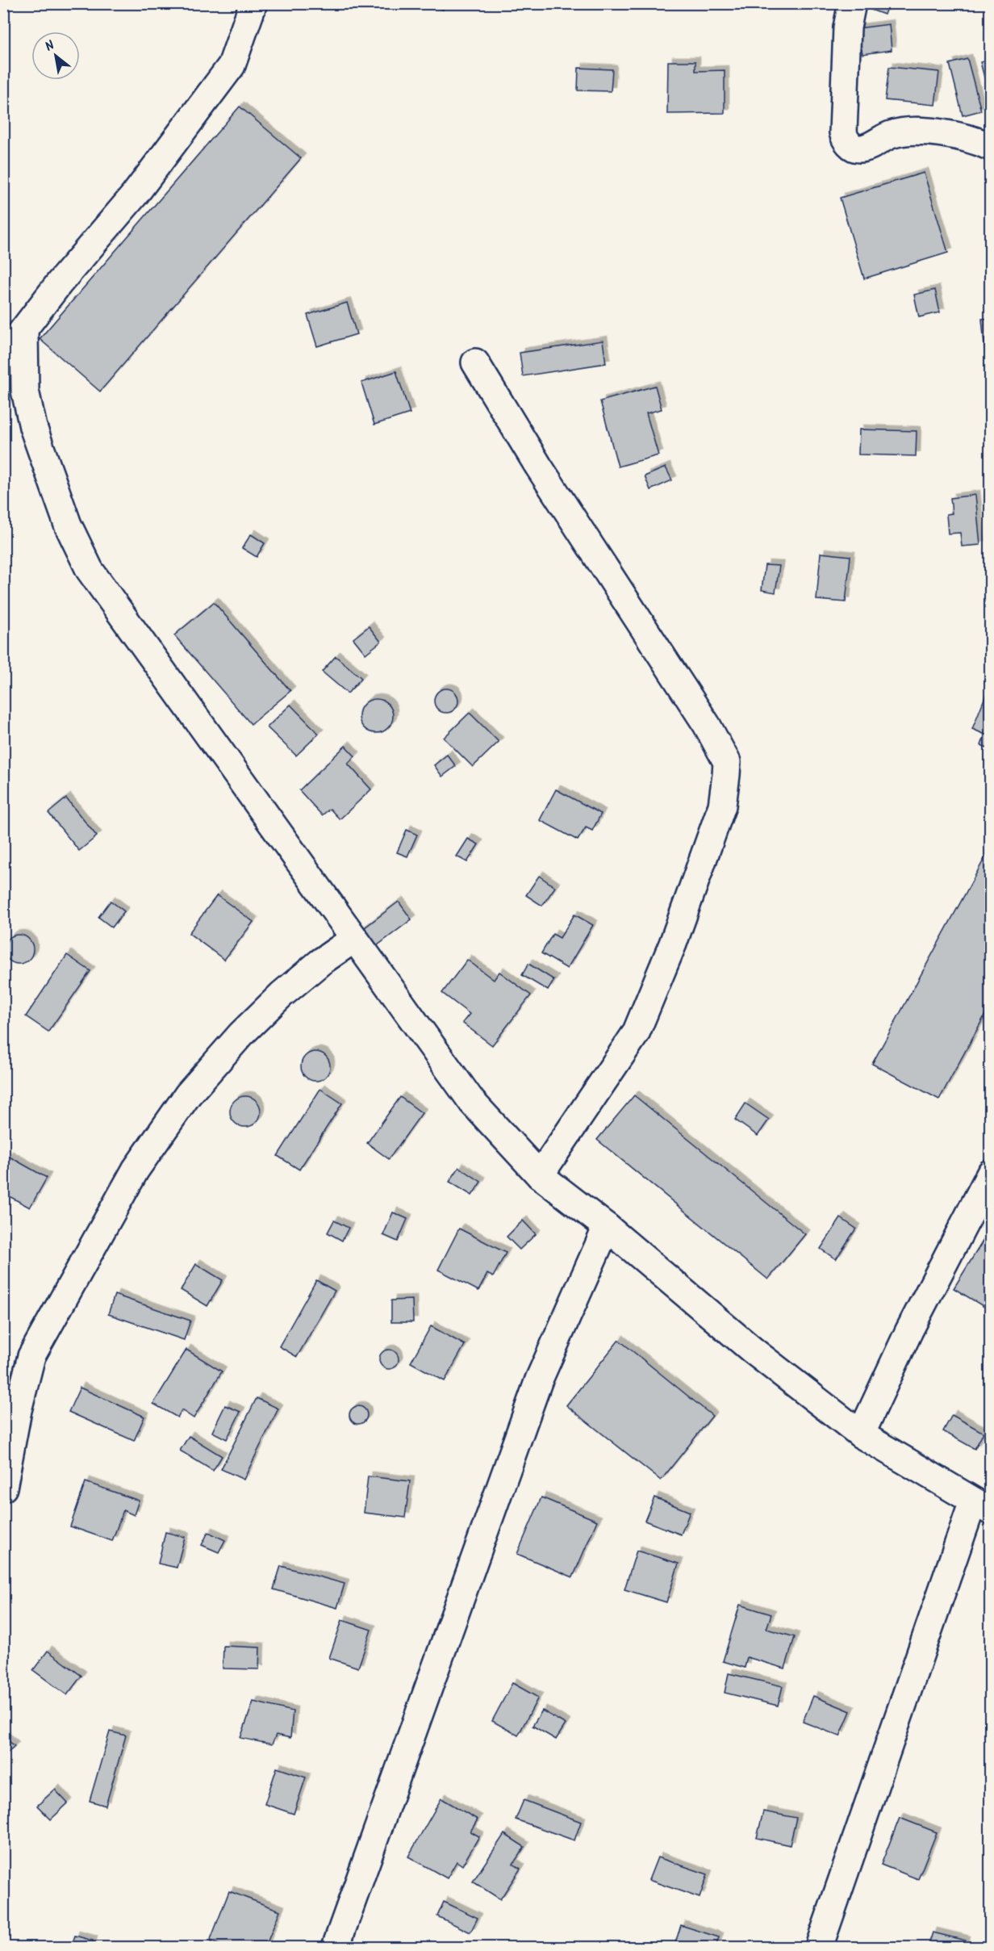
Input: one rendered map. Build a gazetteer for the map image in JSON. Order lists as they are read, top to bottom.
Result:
{
  "north": "top left"
}
